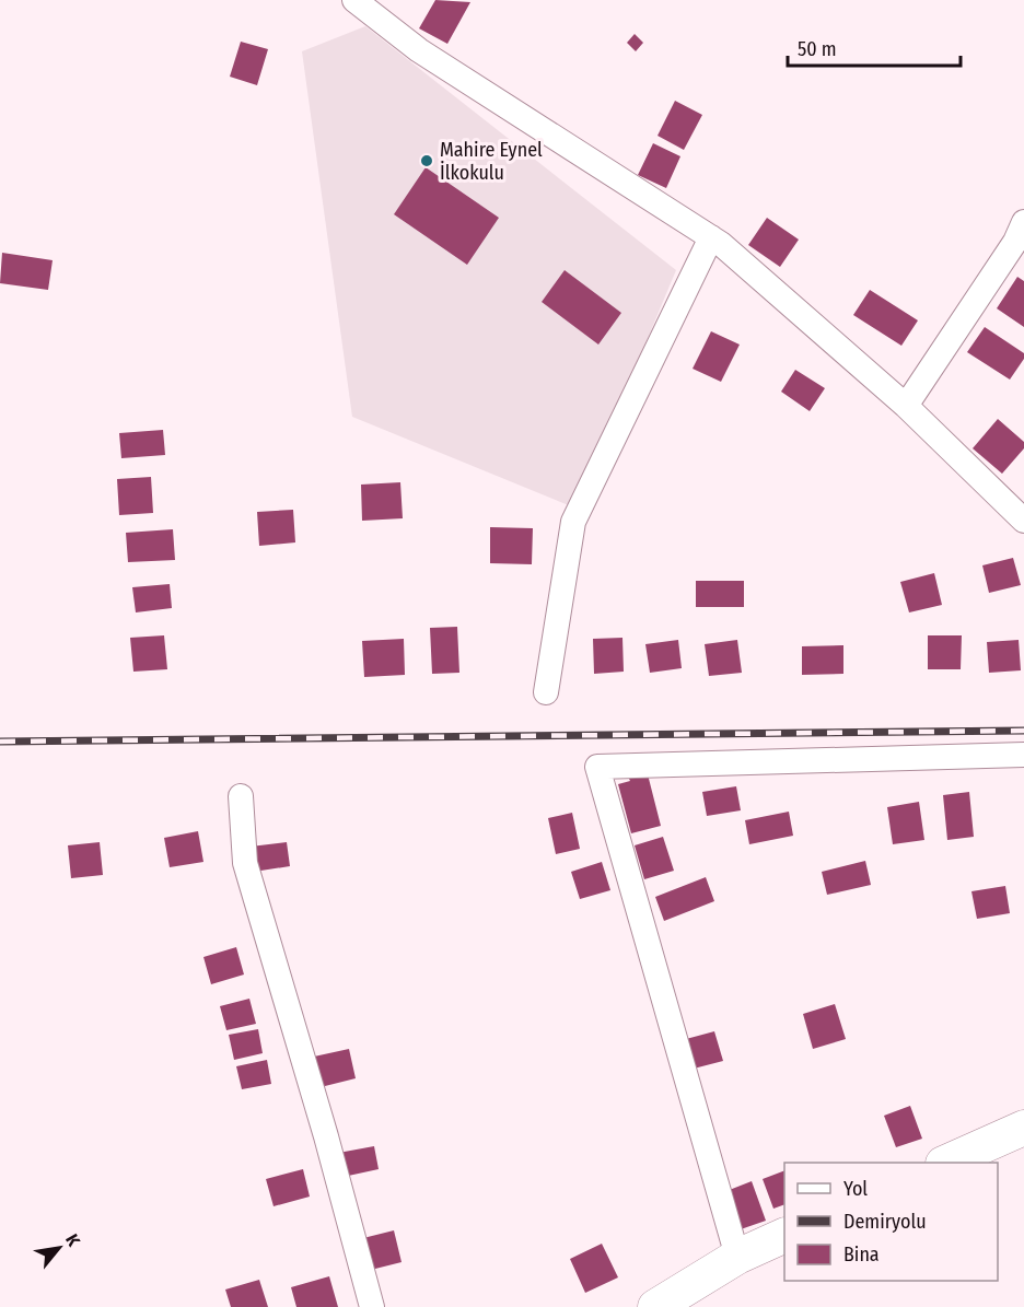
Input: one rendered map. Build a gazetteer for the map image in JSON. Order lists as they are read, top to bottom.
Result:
{
  "places": ["Mahire Eynel İlkokulu"],
  "legend": ["Yol", "Demiryolu", "Bina"],
  "scale_bar": "50 m",
  "north": "top right"
}
